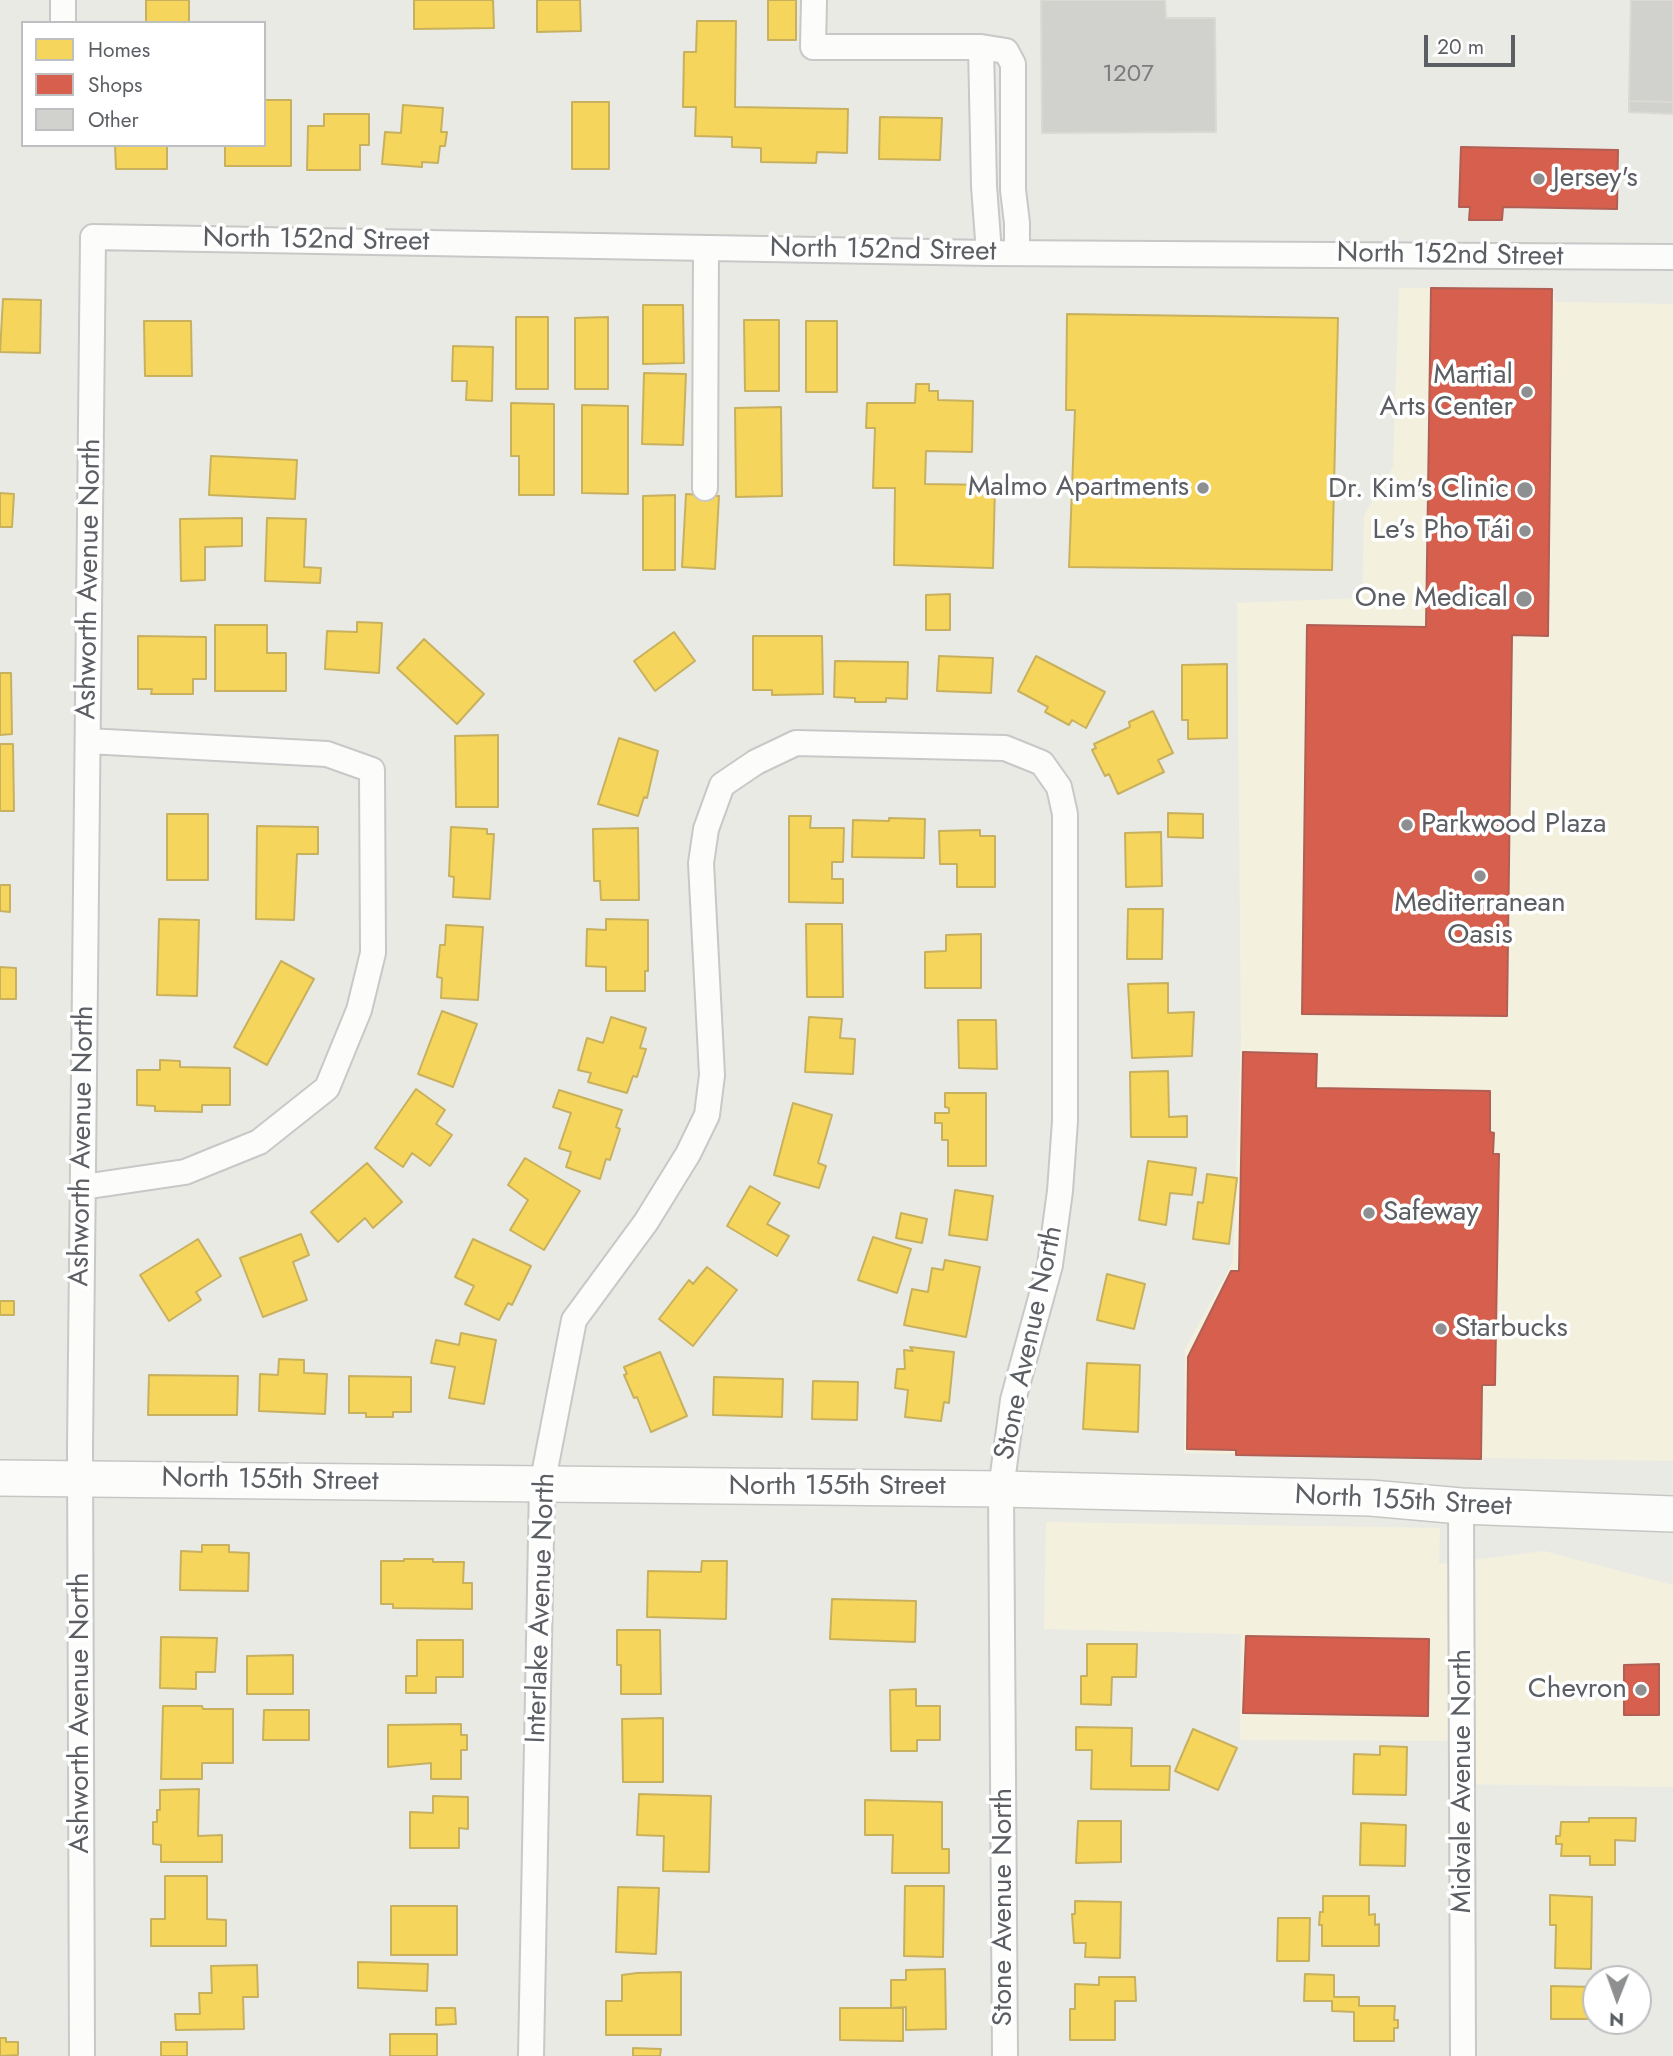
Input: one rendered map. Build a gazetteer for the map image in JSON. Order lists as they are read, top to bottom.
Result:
{
  "streets": {
    "street": [
      "North 152nd Street",
      "Ashworth Avenue North",
      "Stone Avenue North",
      "North 155th Street",
      "Interlake Avenue North",
      "Midvale Avenue North"
    ]
  },
  "crossings": [
    ["North 152nd Street", "Ashworth Avenue North"],
    ["Ashworth Avenue North", "North 155th Street"],
    ["Stone Avenue North", "North 155th Street"],
    ["Stone Avenue North", "Interlake Avenue North"],
    ["North 155th Street", "Interlake Avenue North"],
    ["North 155th Street", "Midvale Avenue North"]
  ],
  "places": [
    "Jersey's",
    "Martial Arts Center",
    "Malmo Apartments",
    "Dr. Kim's Clinic",
    "Le’s Pho Tái",
    "One Medical",
    "Parkwood Plaza",
    "Mediterranean Oasis",
    "Safeway",
    "Starbucks",
    "Chevron"
  ],
  "house_numbers": ["1207"],
  "legend": ["Homes", "Shops", "Other"],
  "scale_bar": "20 m",
  "north": "bottom"
}
